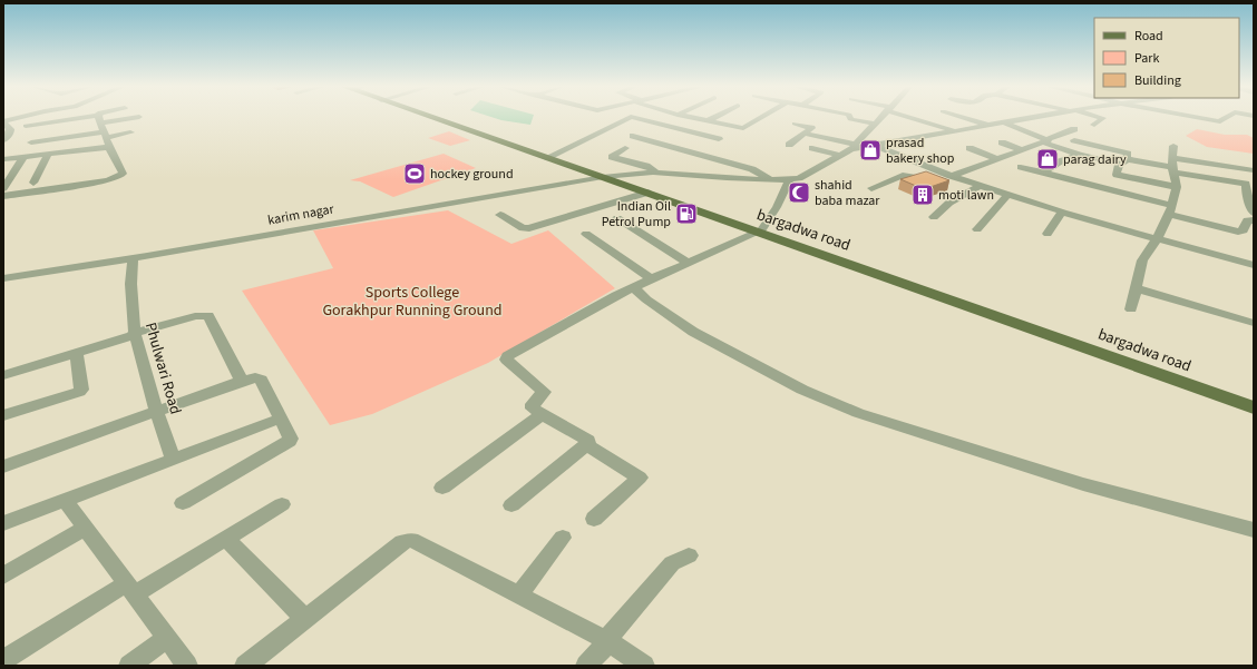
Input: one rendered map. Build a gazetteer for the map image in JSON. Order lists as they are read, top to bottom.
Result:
{
  "streets": {
    "main road": ["bargadwa road"],
    "street": ["karim nagar", "Phulwari Road"]
  },
  "crossings": [
    ["karim nagar", "bargadwa road"],
    ["karim nagar", "Phulwari Road"]
  ],
  "parks": ["Sports College Gorakhpur Running Ground"],
  "places": {
    "shop": ["prasad bakery shop", "parag dairy"],
    "sports": ["hockey ground"],
    "mosque": ["shahid baba mazar"],
    "building": ["moti lawn"],
    "fuel station": ["Indian Oil Petrol Pump"]
  },
  "legend": ["Road", "Park", "Building"]
}
